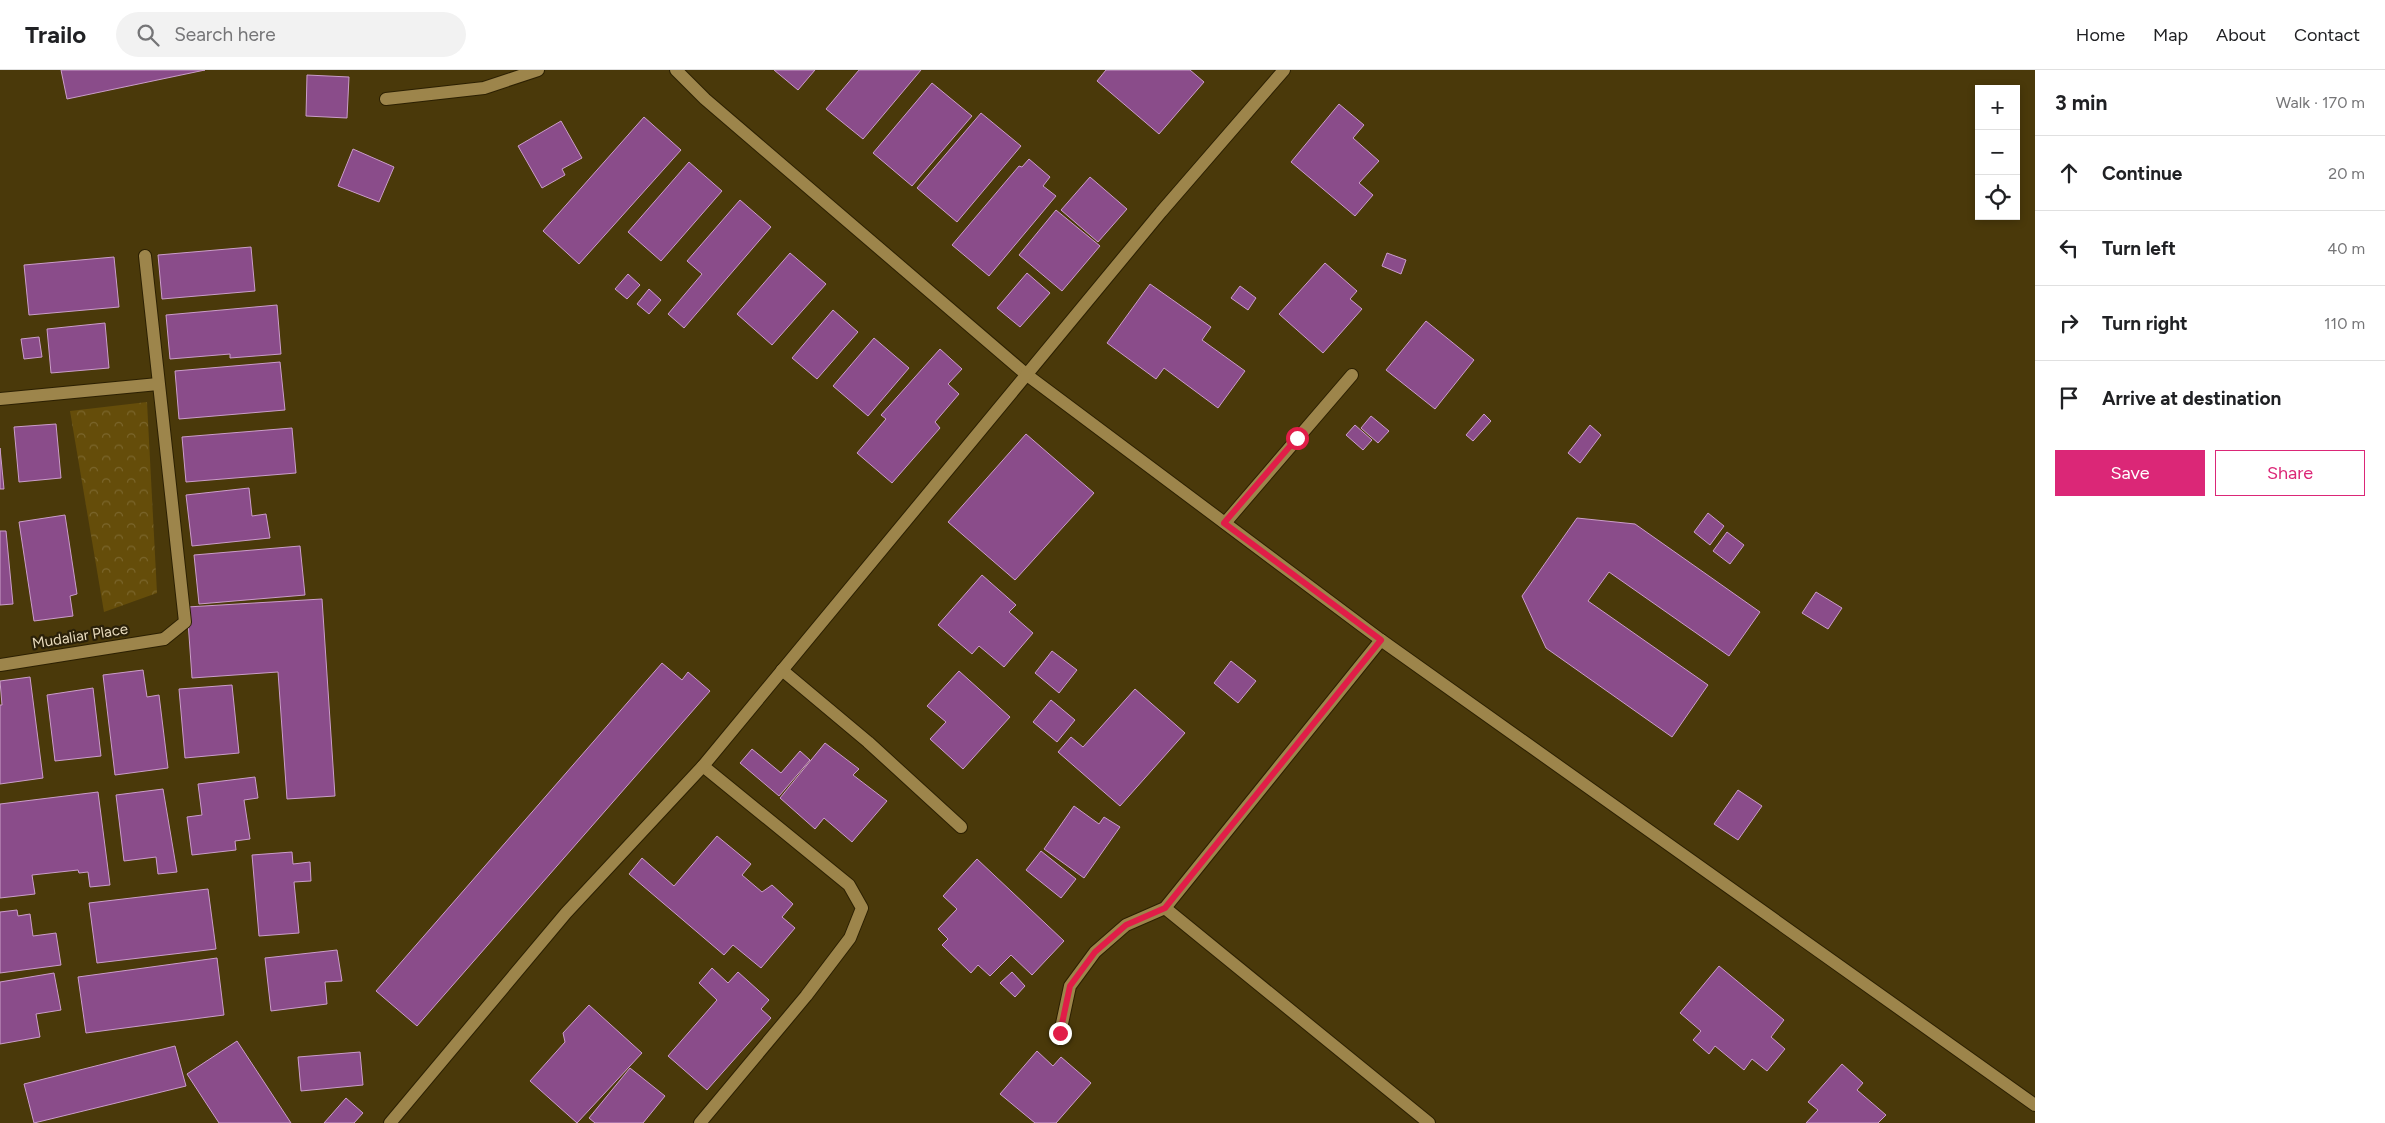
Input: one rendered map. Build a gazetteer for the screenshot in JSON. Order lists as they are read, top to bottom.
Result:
{
  "streets": {
    "street": ["Mudaliar Place"]
  },
  "page": {
    "header": "Trailo",
    "search": "Search here",
    "nav": [
      "Home",
      "Map",
      "About",
      "Contact"
    ],
    "heading": ["3 min", "Walk · 170 m"],
    "map_buttons": ["+", "−"],
    "list": [
      ["Continue", "20 m"],
      ["Turn left", "40 m"],
      ["Turn right", "110 m"],
      "Arrive at destination"
    ],
    "buttons": ["Save", "Share"]
  }
}
